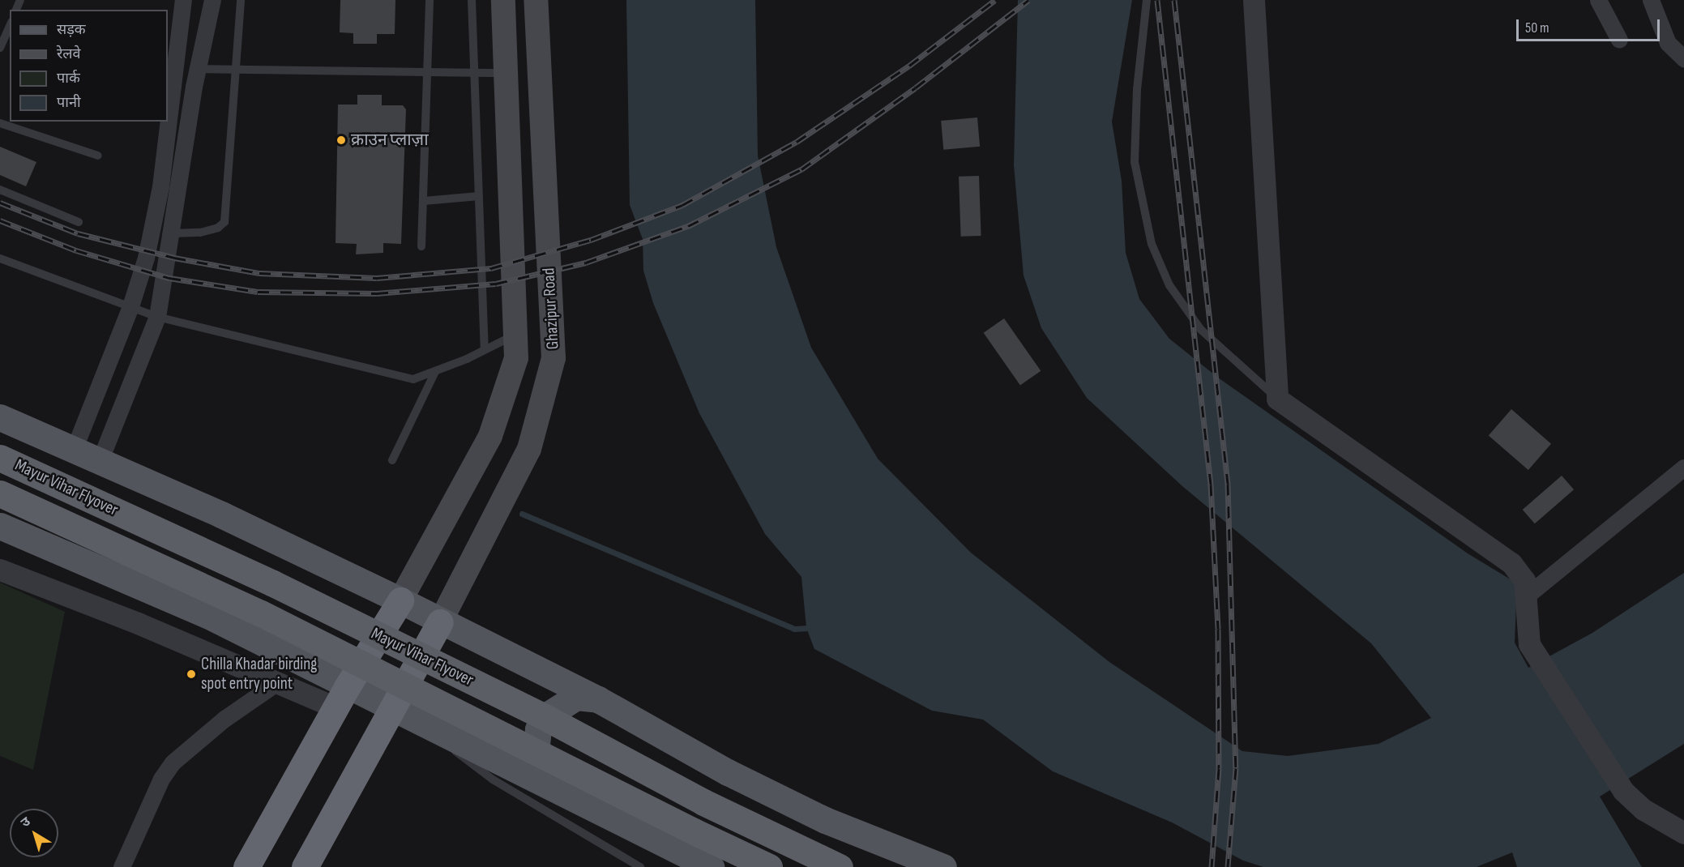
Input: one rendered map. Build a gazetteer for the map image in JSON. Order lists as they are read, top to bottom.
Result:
{
  "streets": {
    "highway": ["Mayur Vihar Flyover"],
    "main road": ["Ghazipur Road"]
  },
  "places": ["क्राउन प्लाज़ा", "Chilla Khadar birding spot entry point"],
  "legend": [
    "सड़क",
    "रेलवे",
    "पार्क",
    "पानी"
  ],
  "scale_bar": "50 m",
  "north": "top left"
}
